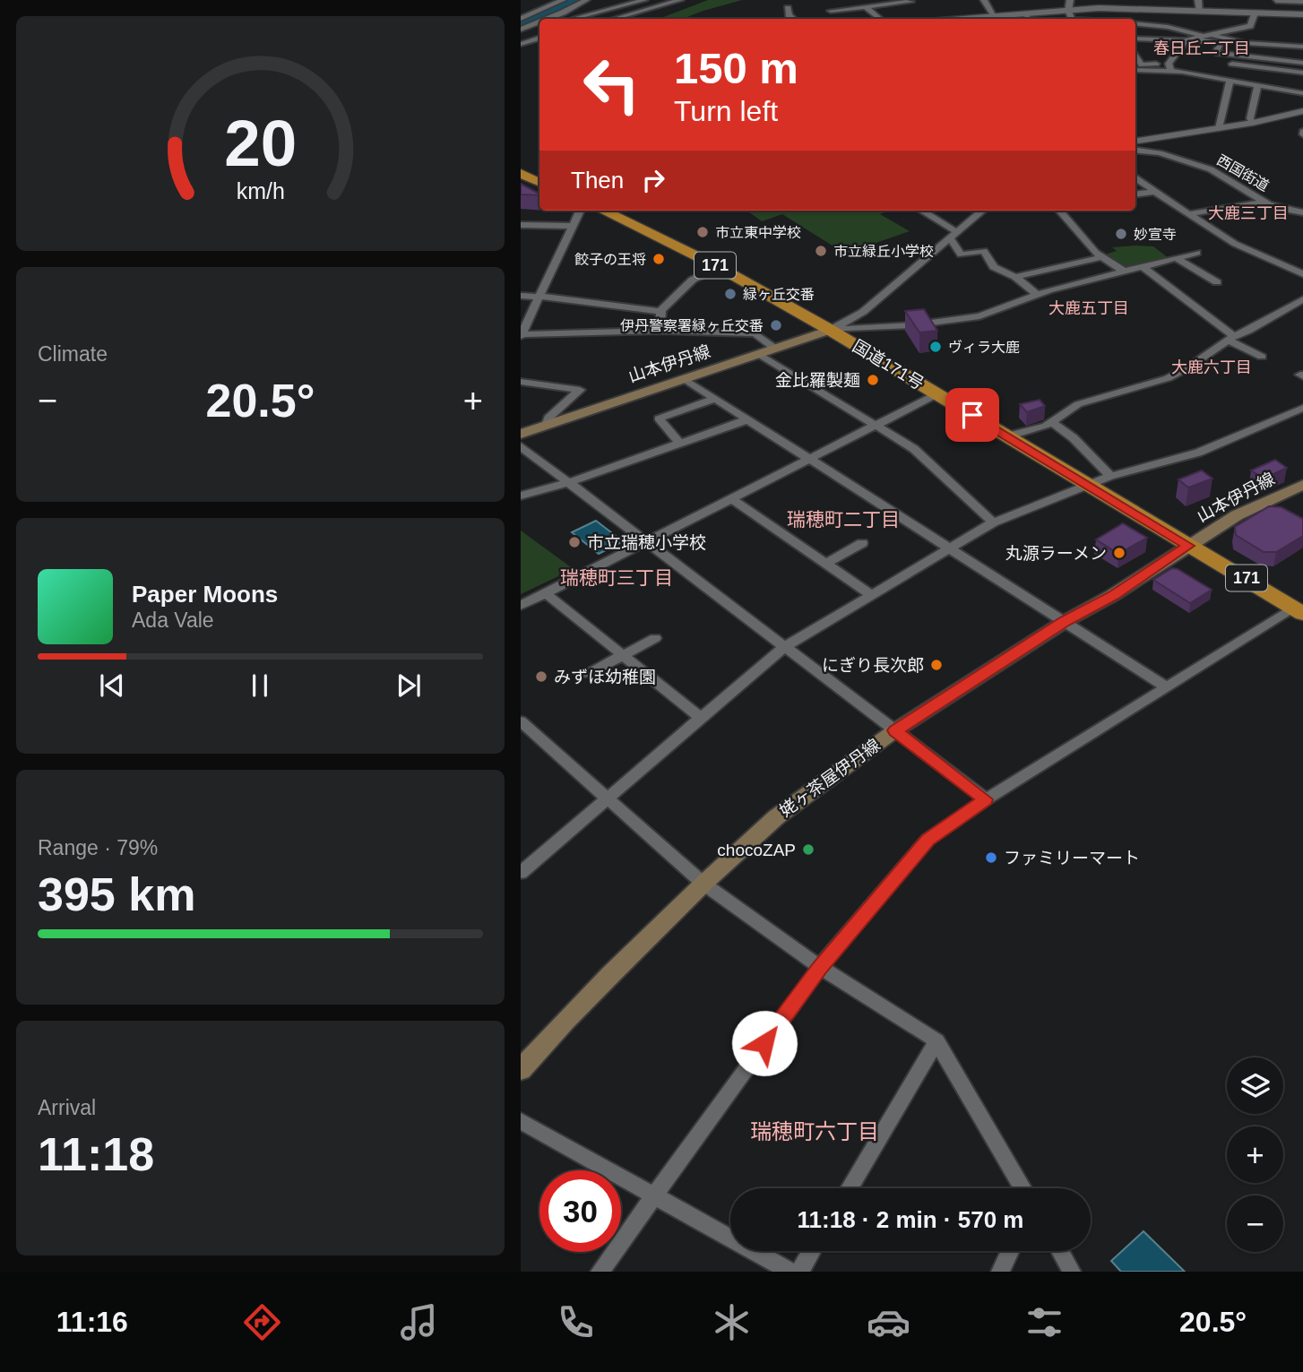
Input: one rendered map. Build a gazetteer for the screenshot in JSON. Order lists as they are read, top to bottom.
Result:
{
  "streets": {
    "highway": ["171", "国道171号"],
    "main road": ["山本伊丹線", "姥ヶ茶屋伊丹線"],
    "street": ["西国街道"]
  },
  "crossings": [
    ["山本伊丹線", "国道171号"],
    ["山本伊丹線", "姥ヶ茶屋伊丹線"],
    ["国道171号", "姥ヶ茶屋伊丹線"]
  ],
  "districts": [
    "春日丘二丁目",
    "大鹿三丁目",
    "大鹿五丁目",
    "大鹿六丁目",
    "瑞穂町二丁目",
    "瑞穂町三丁目",
    "瑞穂町六丁目"
  ],
  "places": [
    "市立東中学校",
    "妙宣寺",
    "市立緑丘小学校",
    "餃子の王将",
    "緑ヶ丘交番",
    "伊丹警察署緑ヶ丘交番",
    "ヴィラ大鹿",
    "金比羅製麺",
    "市立瑞穂小学校",
    "丸源ラーメン",
    "にぎり長次郎",
    "みずほ幼稚園",
    "chocoZAP",
    "ファミリーマート"
  ],
  "page": {
    "turn": ["150 m", "Turn left"],
    "then": "Then",
    "tile": [
      "Climate",
      ["Range · 79%", "395 km"],
      ["Arrival", "11:18"]
    ],
    "heat": ["−", "20.5°", "+"],
    "song": ["Paper Moons", "Ada Vale"],
    "map_buttons": ["+", "−"],
    "limit": "30",
    "trip": "11:18 · 2 min · 570 m",
    "tabs": ["11:16", "20.5°"],
    "gauge": ["20", "km/h"]
  }
}
